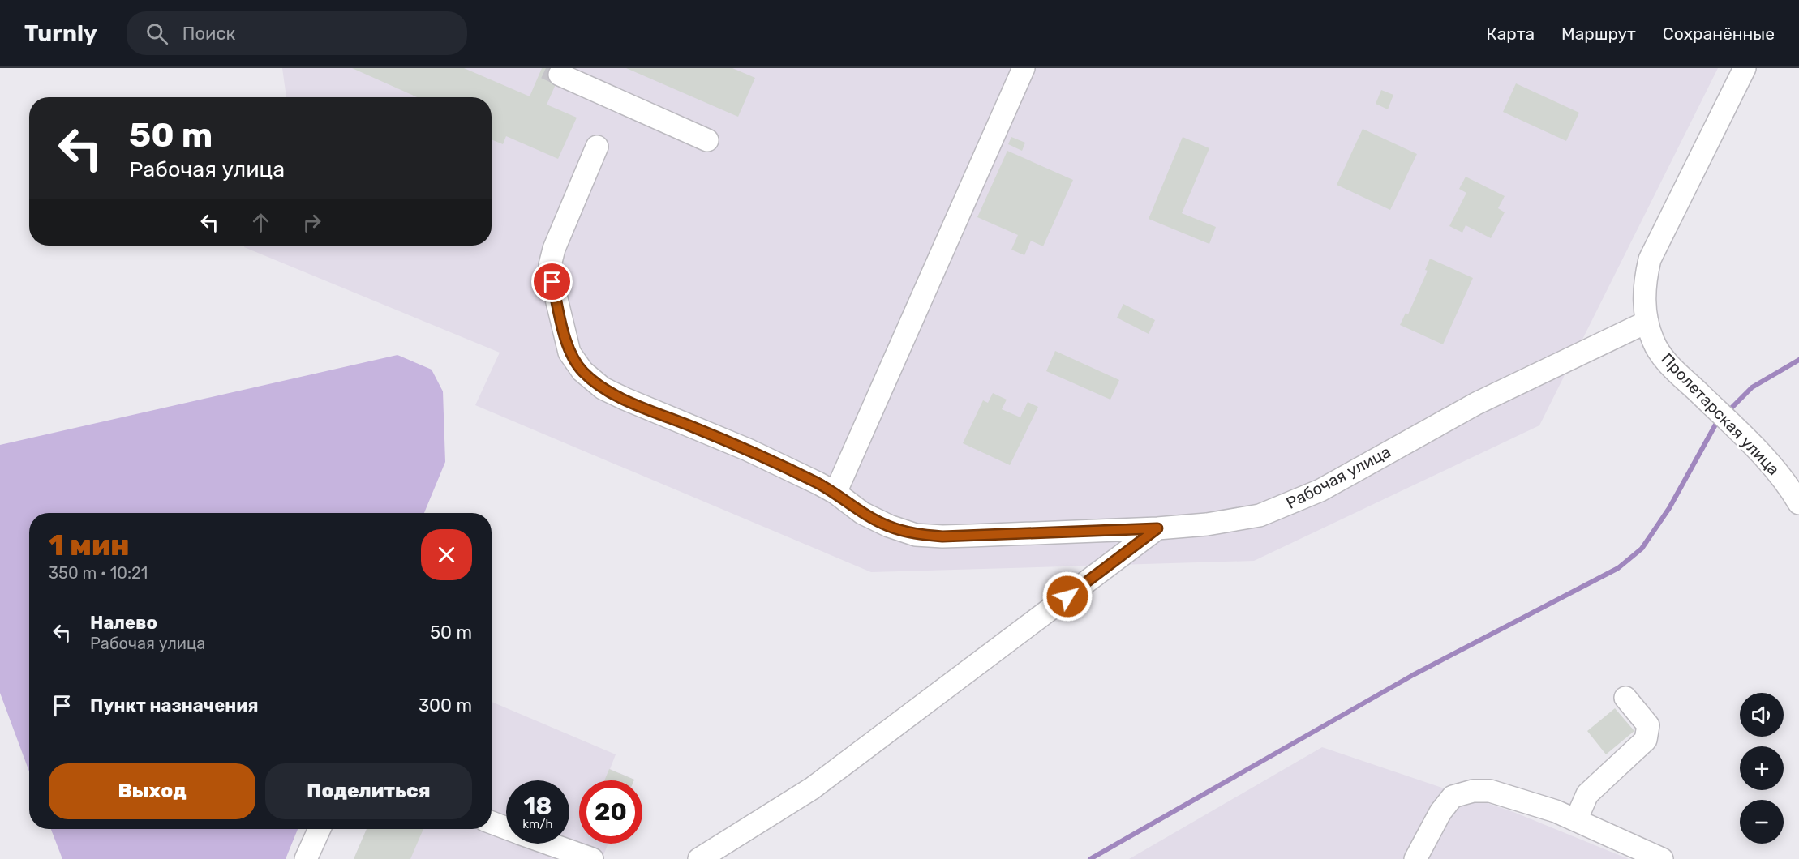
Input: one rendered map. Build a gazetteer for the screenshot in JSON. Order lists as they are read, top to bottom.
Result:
{
  "streets": {
    "street": ["Пролетарская улица", "Рабочая улица"]
  },
  "crossings": [
    ["Пролетарская улица", "Рабочая улица"]
  ],
  "page": {
    "header": "Turnly",
    "search": "Поиск",
    "nav": ["Карта", "Маршрут", "Сохранённые"],
    "turn": ["50 m", "Рабочая улица"],
    "heading": ["1 мин", "350 m · 10:21"],
    "list": [
      {
        "name": "Налево",
        "note": "Рабочая улица",
        "value": "50 m"
      },
      {
        "name": "Пункт назначения",
        "value": "300 m"
      }
    ],
    "map_buttons": ["+", "−"],
    "buttons": ["Выход", "Поделиться"],
    "speed": "18 km/h",
    "limit": "20"
  }
}
